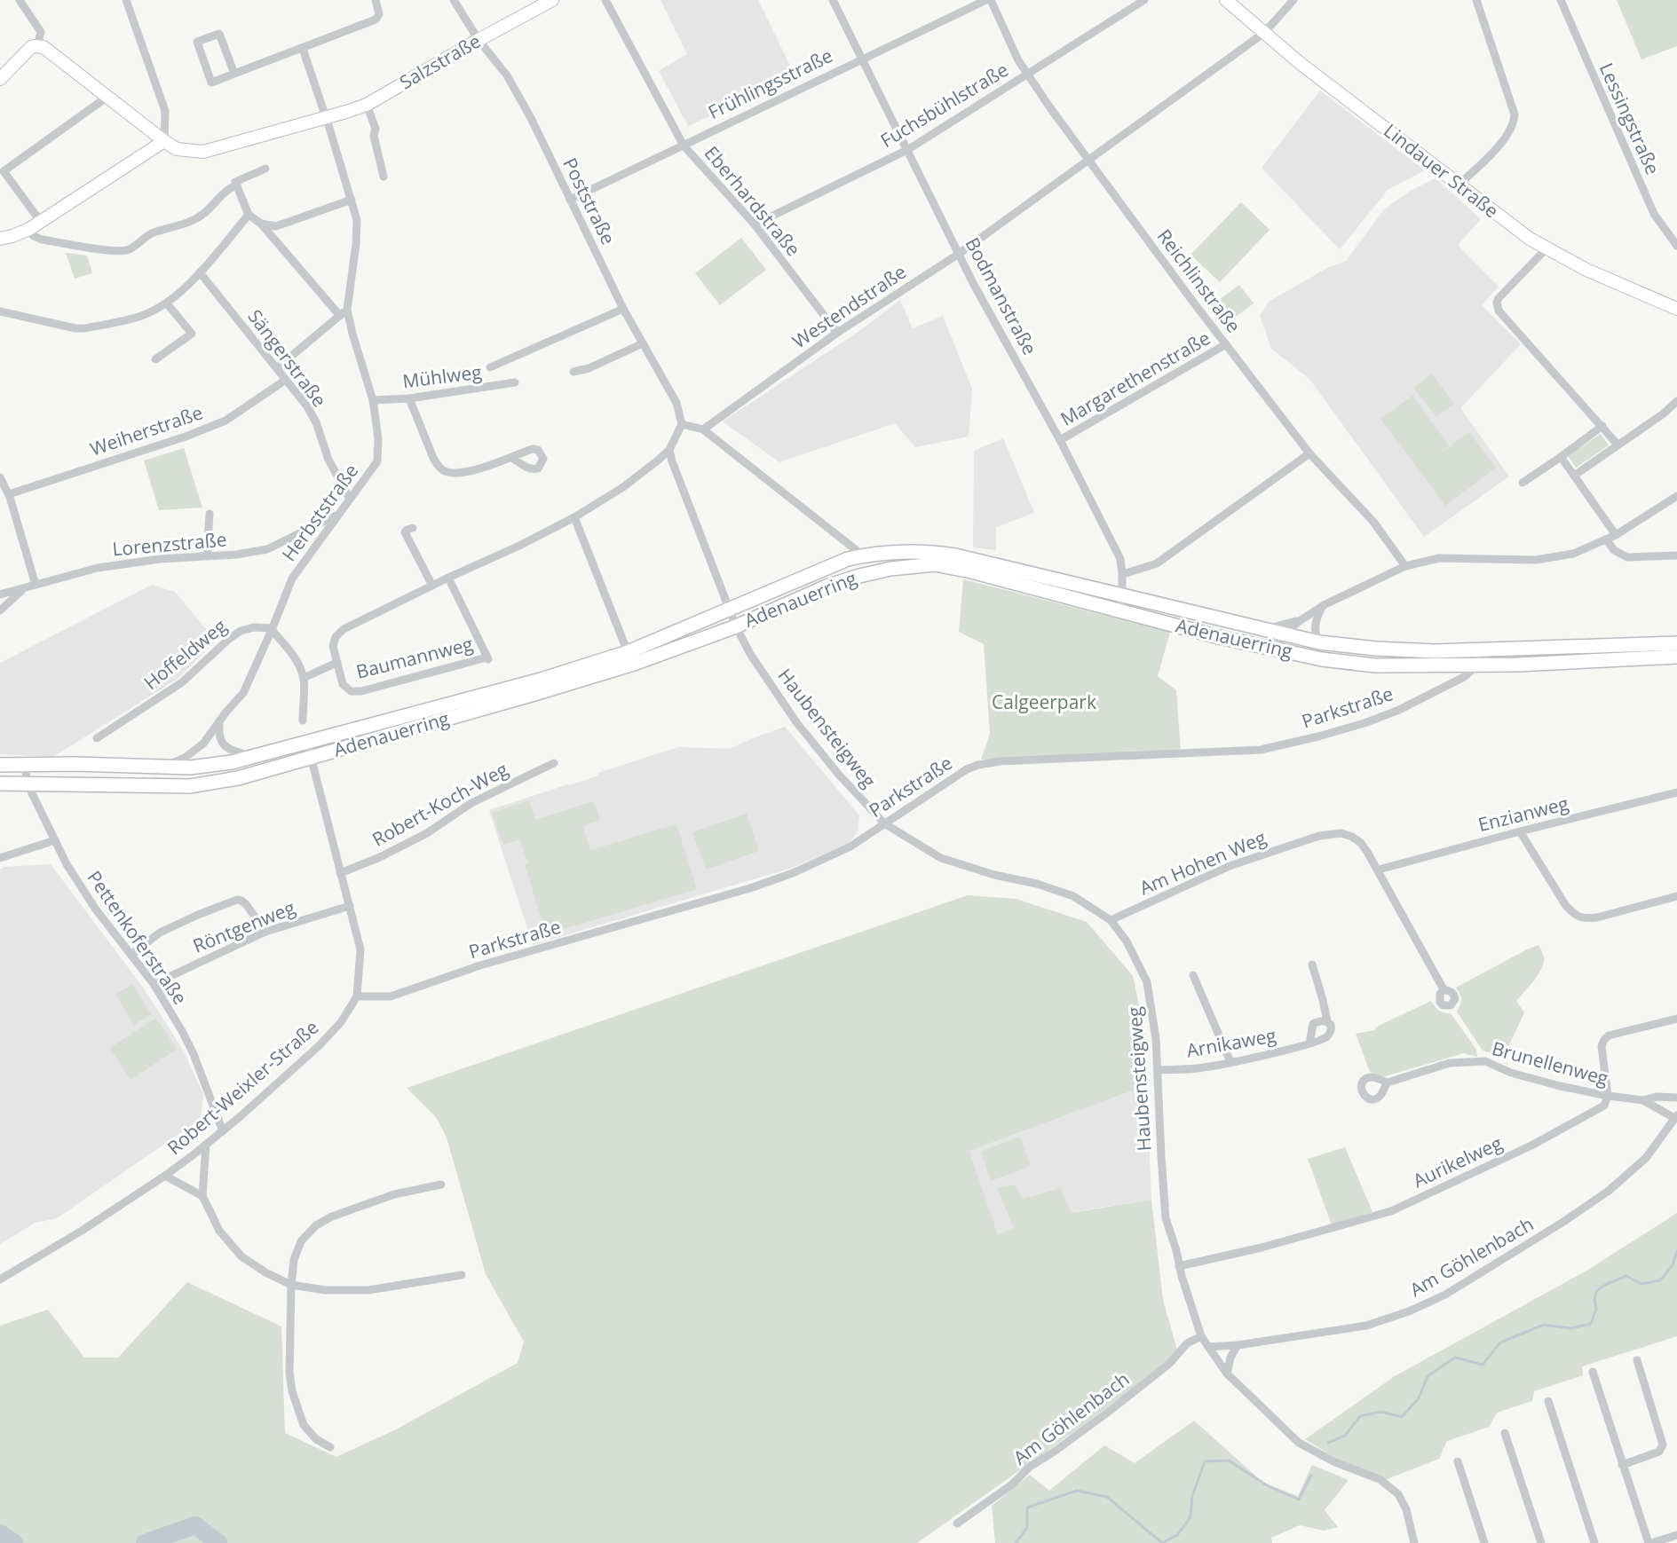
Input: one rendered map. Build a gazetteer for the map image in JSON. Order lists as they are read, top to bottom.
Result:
{
  "streets": {
    "main road": ["Adenauerring"],
    "street": [
      "Salzstraße",
      "Frühlingsstraße",
      "Fuchsbühlstraße",
      "Lessingstraße",
      "Lindauer Straße",
      "Poststraße",
      "Eberhardstraße",
      "Reichlinstraße",
      "Bodmanstraße",
      "Westendstraße",
      "Sängerstraße",
      "Mühlweg",
      "Margarethenstraße",
      "Weiherstraße",
      "Herbststraße",
      "Lorenzstraße",
      "Hoffeldweg",
      "Baumannweg",
      "Parkstraße",
      "Haubensteigweg",
      "Robert-Koch-Weg",
      "Enzianweg",
      "Am Hohen Weg",
      "Röntgenweg",
      "Pettenkoferstraße",
      "Arnikaweg",
      "Brunellenweg",
      "Robert-Weixler-Straße",
      "Aurikelweg",
      "Am Göhlenbach"
    ]
  },
  "crossings": [
    ["Salzstraße", "Poststraße"],
    ["Frühlingsstraße", "Poststraße"],
    ["Frühlingsstraße", "Eberhardstraße"],
    ["Frühlingsstraße", "Bodmanstraße"],
    ["Fuchsbühlstraße", "Eberhardstraße"],
    ["Fuchsbühlstraße", "Reichlinstraße"],
    ["Fuchsbühlstraße", "Bodmanstraße"],
    ["Lindauer Straße", "Westendstraße"],
    ["Eberhardstraße", "Westendstraße"],
    ["Reichlinstraße", "Westendstraße"],
    ["Reichlinstraße", "Margarethenstraße"],
    ["Bodmanstraße", "Westendstraße"],
    ["Bodmanstraße", "Margarethenstraße"],
    ["Bodmanstraße", "Adenauerring"],
    ["Sängerstraße", "Weiherstraße"],
    ["Sängerstraße", "Herbststraße"],
    ["Mühlweg", "Herbststraße"],
    ["Herbststraße", "Lorenzstraße"],
    ["Herbststraße", "Adenauerring"],
    ["Herbststraße", "Hoffeldweg"],
    ["Adenauerring", "Parkstraße"],
    ["Adenauerring", "Haubensteigweg"],
    ["Adenauerring", "Pettenkoferstraße"],
    ["Adenauerring", "Robert-Weixler-Straße"],
    ["Parkstraße", "Haubensteigweg"],
    ["Parkstraße", "Robert-Weixler-Straße"],
    ["Haubensteigweg", "Am Hohen Weg"],
    ["Haubensteigweg", "Arnikaweg"],
    ["Haubensteigweg", "Aurikelweg"],
    ["Haubensteigweg", "Am Göhlenbach"],
    ["Robert-Koch-Weg", "Robert-Weixler-Straße"],
    ["Enzianweg", "Am Hohen Weg"],
    ["Röntgenweg", "Pettenkoferstraße"],
    ["Röntgenweg", "Robert-Weixler-Straße"],
    ["Pettenkoferstraße", "Robert-Weixler-Straße"],
    ["Brunellenweg", "Aurikelweg"],
    ["Brunellenweg", "Am Göhlenbach"]
  ],
  "parks": ["Calgeerpark"]
}
